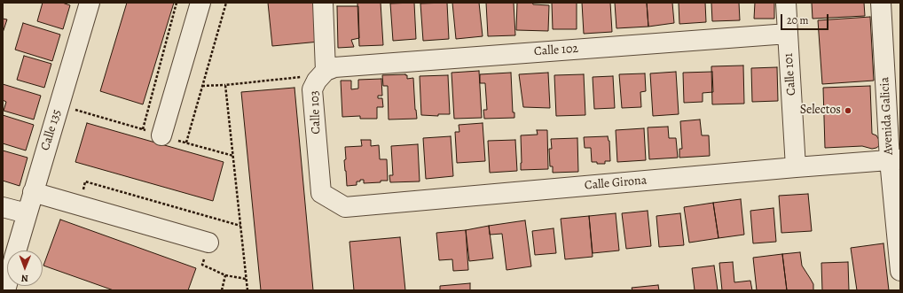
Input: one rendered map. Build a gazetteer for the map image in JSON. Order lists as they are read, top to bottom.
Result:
{
  "streets": {
    "street": [
      "Calle 102",
      "Calle 101",
      "Calle 103",
      "Avenida Galicia",
      "Calle 135",
      "Calle Girona"
    ]
  },
  "crossings": [
    ["Calle 102", "Calle 101"],
    ["Calle 102", "Calle 103"],
    ["Calle 101", "Calle Girona"],
    ["Calle 103", "Calle Girona"],
    ["Avenida Galicia", "Calle Girona"]
  ],
  "places": ["Selectos"],
  "scale_bar": "20 m",
  "north": "bottom"
}
